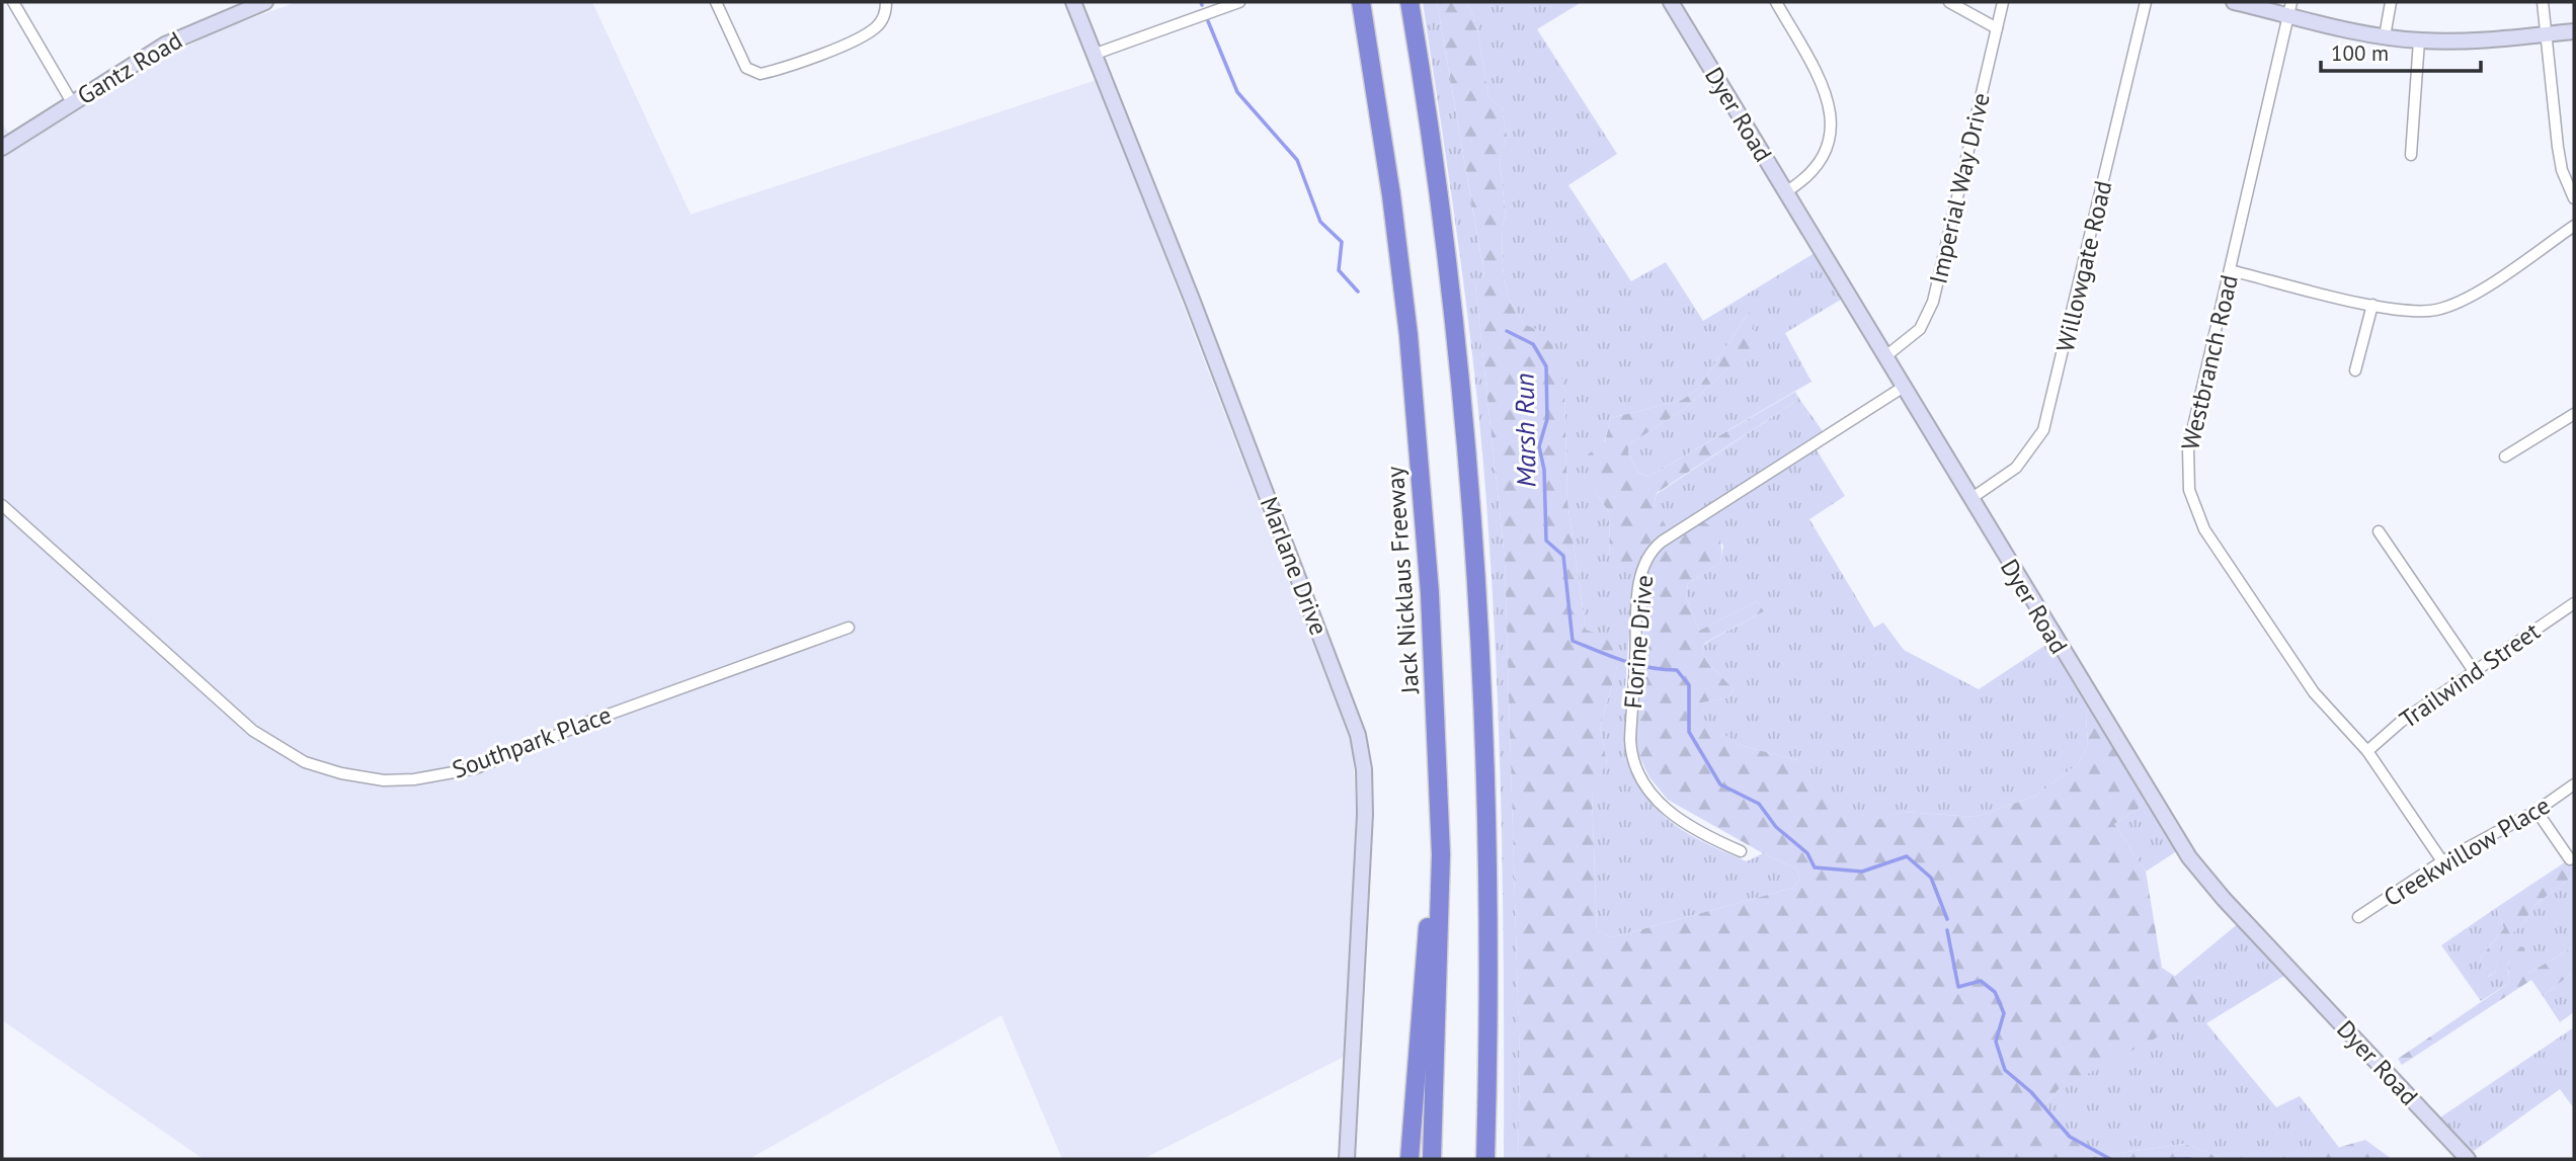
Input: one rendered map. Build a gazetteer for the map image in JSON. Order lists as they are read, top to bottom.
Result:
{
  "streets": {
    "highway": ["Jack Nicklaus Freeway"],
    "street": [
      "Gantz Road",
      "Dyer Road",
      "Imperial Way Drive",
      "Willowgate Road",
      "Westbranch Road",
      "Marlane Drive",
      "Florine Drive",
      "Trailwind Street",
      "Southpark Place",
      "Creekwillow Place"
    ]
  },
  "crossings": [
    ["Dyer Road", "Imperial Way Drive"],
    ["Dyer Road", "Willowgate Road"],
    ["Dyer Road", "Florine Drive"],
    ["Westbranch Road", "Trailwind Street"],
    ["Westbranch Road", "Creekwillow Place"]
  ],
  "water": ["Marsh Run"],
  "scale_bar": "100 m"
}
